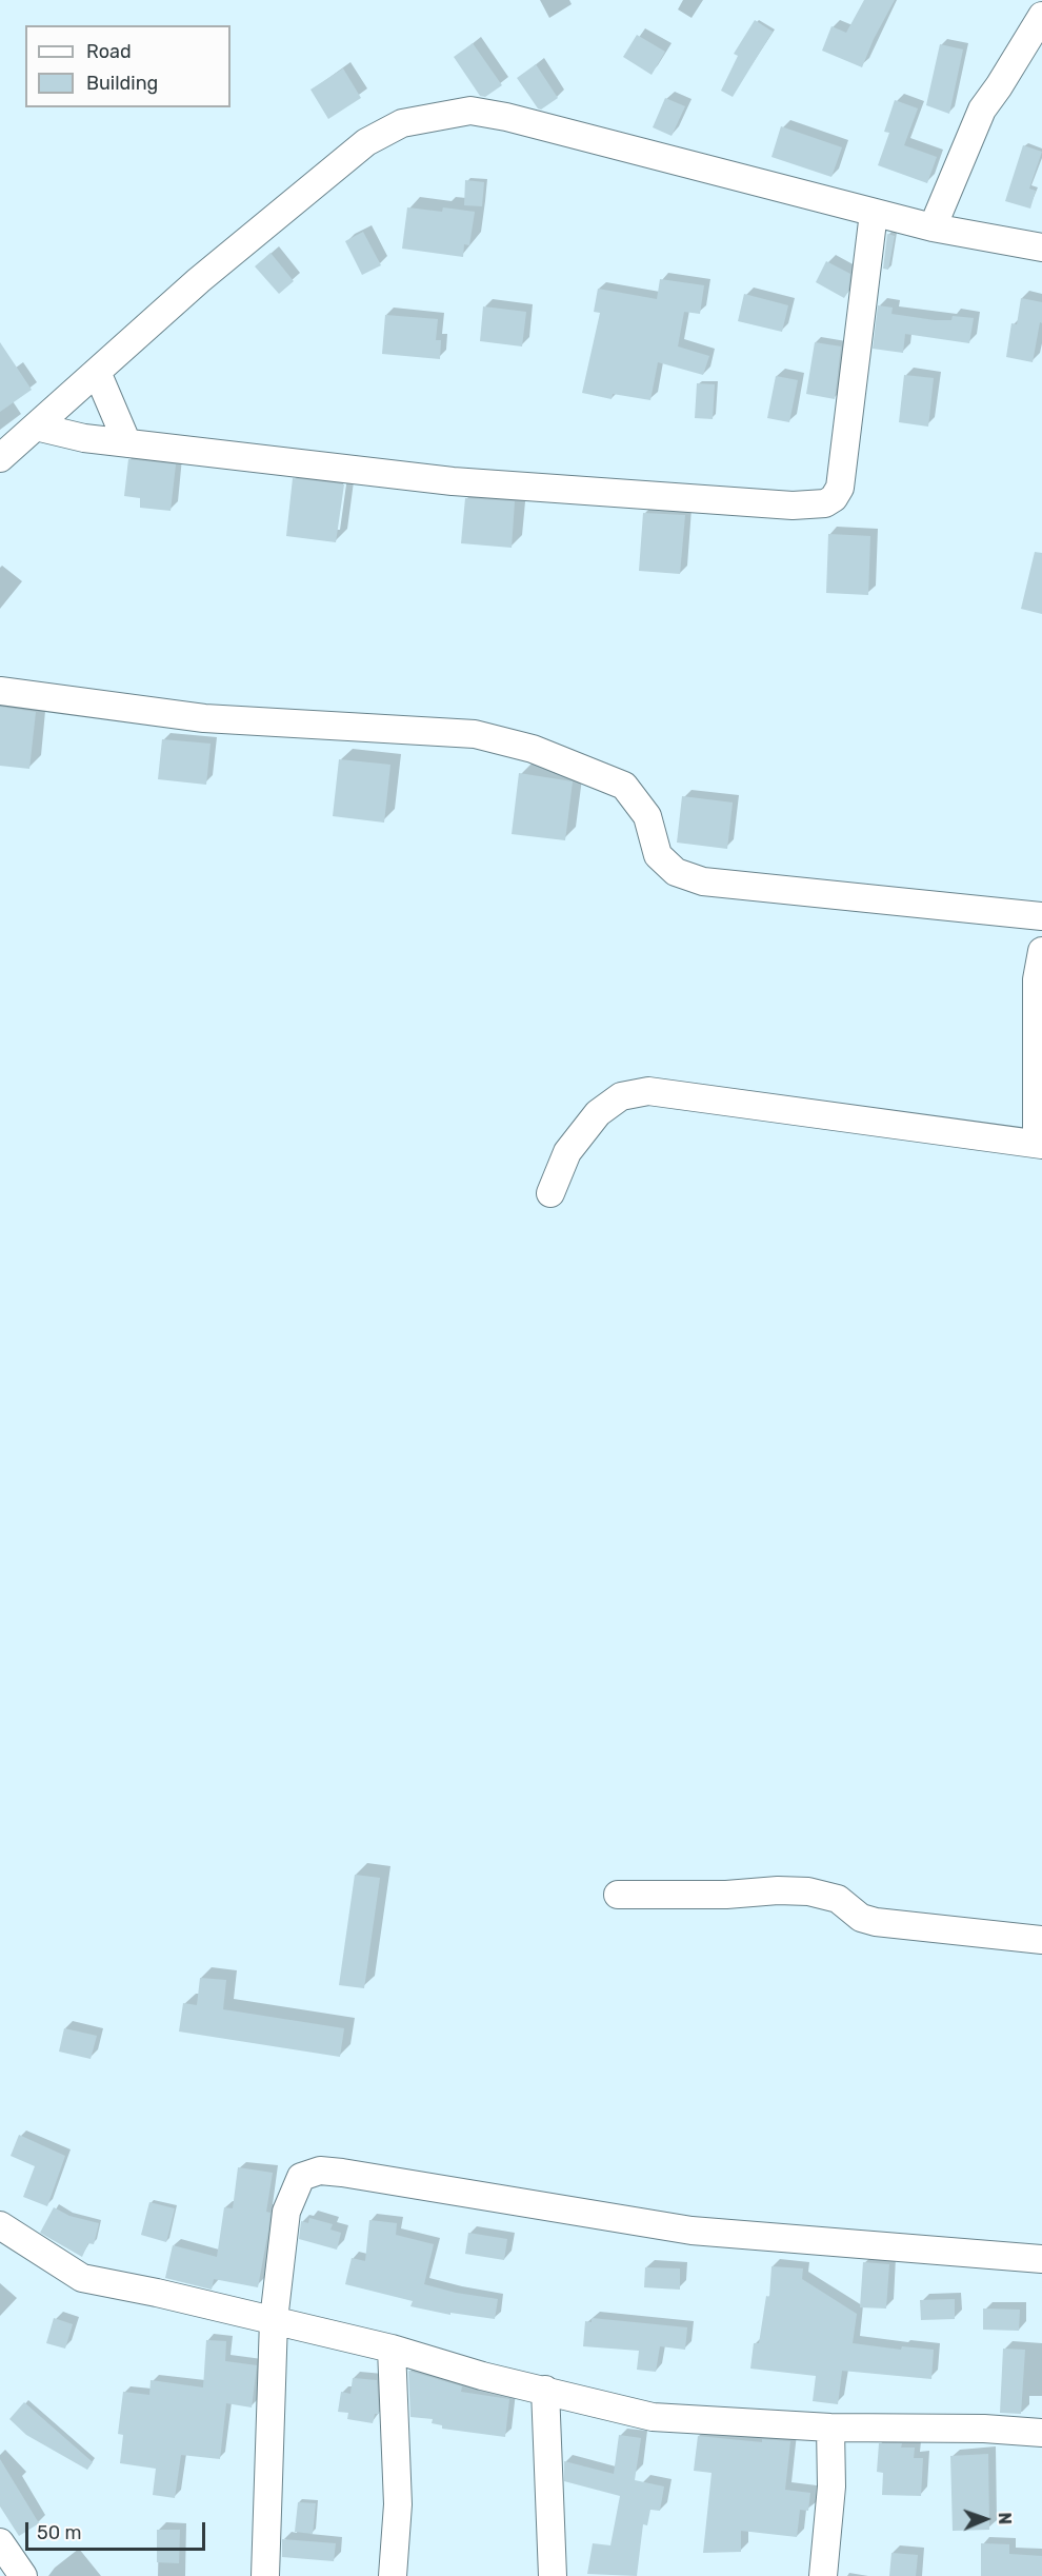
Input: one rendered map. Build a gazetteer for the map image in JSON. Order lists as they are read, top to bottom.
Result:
{
  "legend": ["Road", "Building"],
  "scale_bar": "50 m",
  "north": "right"
}
